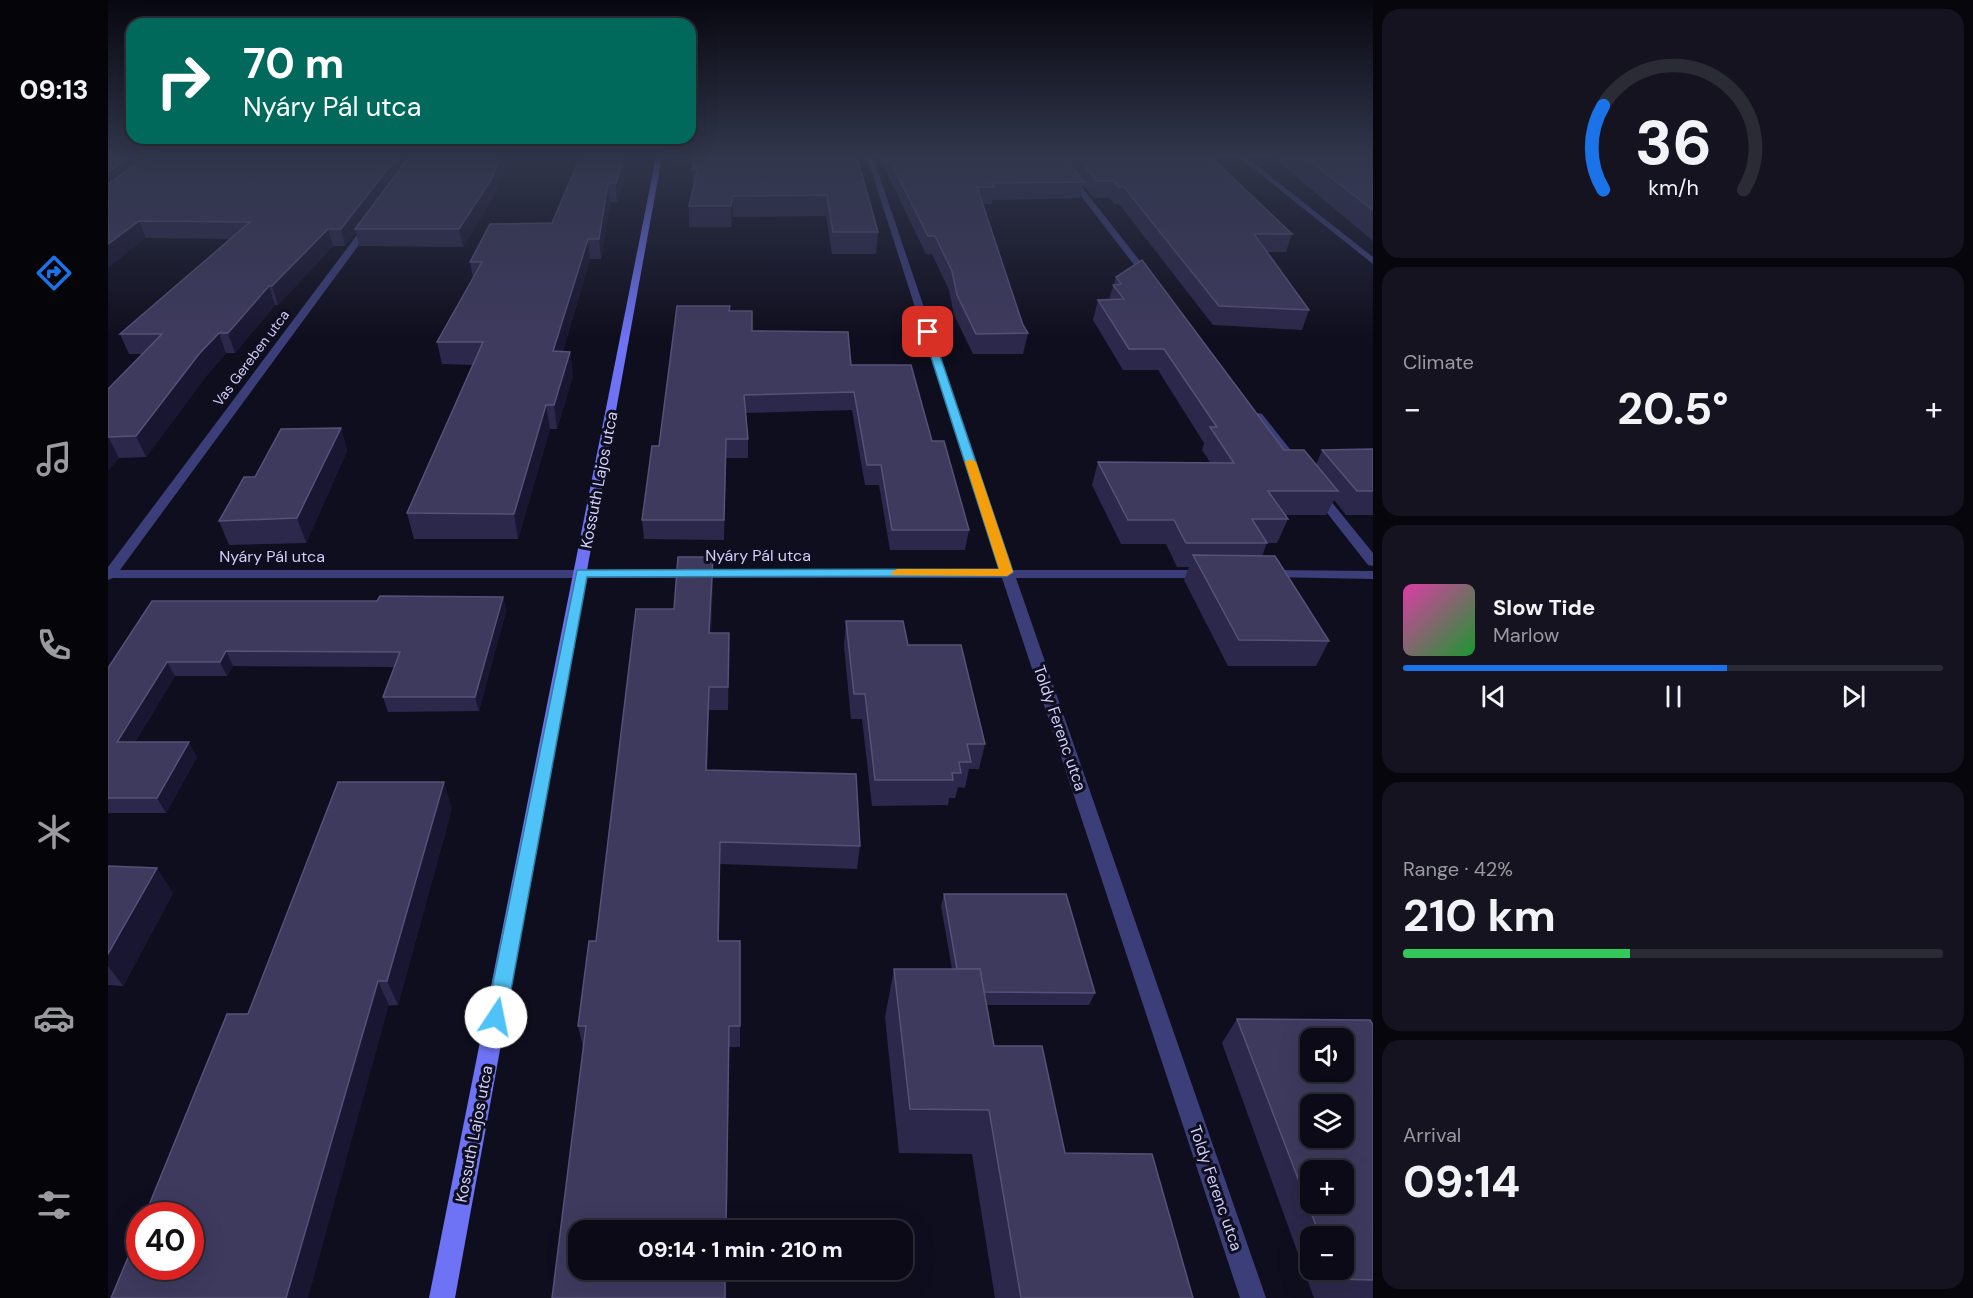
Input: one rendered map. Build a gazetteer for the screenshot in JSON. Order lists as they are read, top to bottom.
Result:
{
  "streets": {
    "street": [
      "Vas Gereben utca",
      "Kossuth Lajos utca",
      "Nyáry Pál utca",
      "Toldy Ferenc utca"
    ]
  },
  "crossings": [
    ["Vas Gereben utca", "Nyáry Pál utca"],
    ["Kossuth Lajos utca", "Nyáry Pál utca"],
    ["Nyáry Pál utca", "Toldy Ferenc utca"]
  ],
  "page": {
    "tabs": "09:13",
    "turn": ["70 m", "Nyáry Pál utca"],
    "tile": [
      "Climate",
      ["Range · 42%", "210 km"],
      ["Arrival", "09:14"]
    ],
    "heat": ["−", "20.5°", "+"],
    "song": ["Slow Tide", "Marlow"],
    "map_buttons": ["+", "−"],
    "limit": "40",
    "trip": "09:14 · 1 min · 210 m",
    "gauge": ["36", "km/h"]
  }
}
